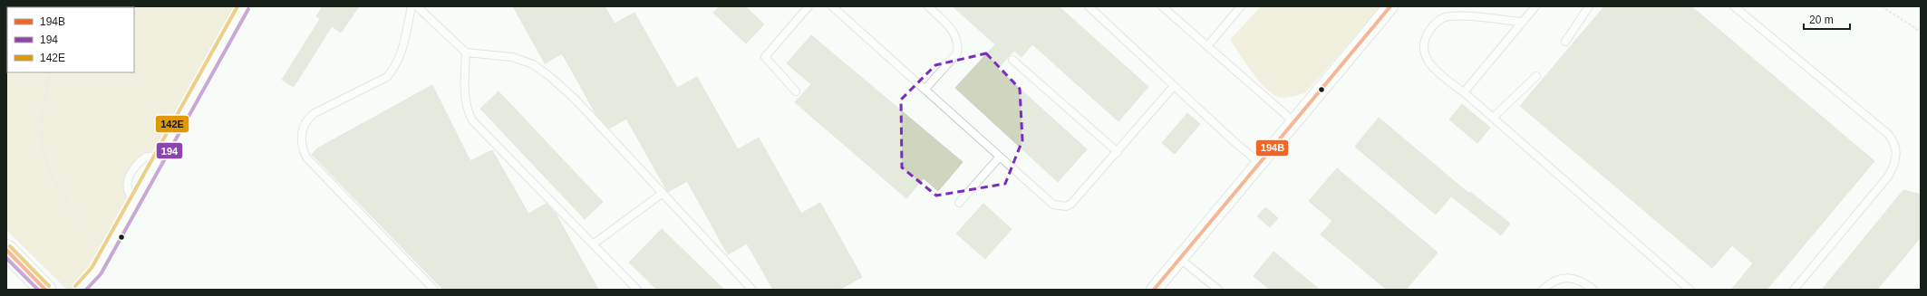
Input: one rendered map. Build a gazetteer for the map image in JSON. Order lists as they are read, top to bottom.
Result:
{
  "lines": ["transit line 194B", "transit line 142E", "transit line 194"],
  "legend": ["194B", "194", "142E"],
  "scale_bar": "20 m"
}
